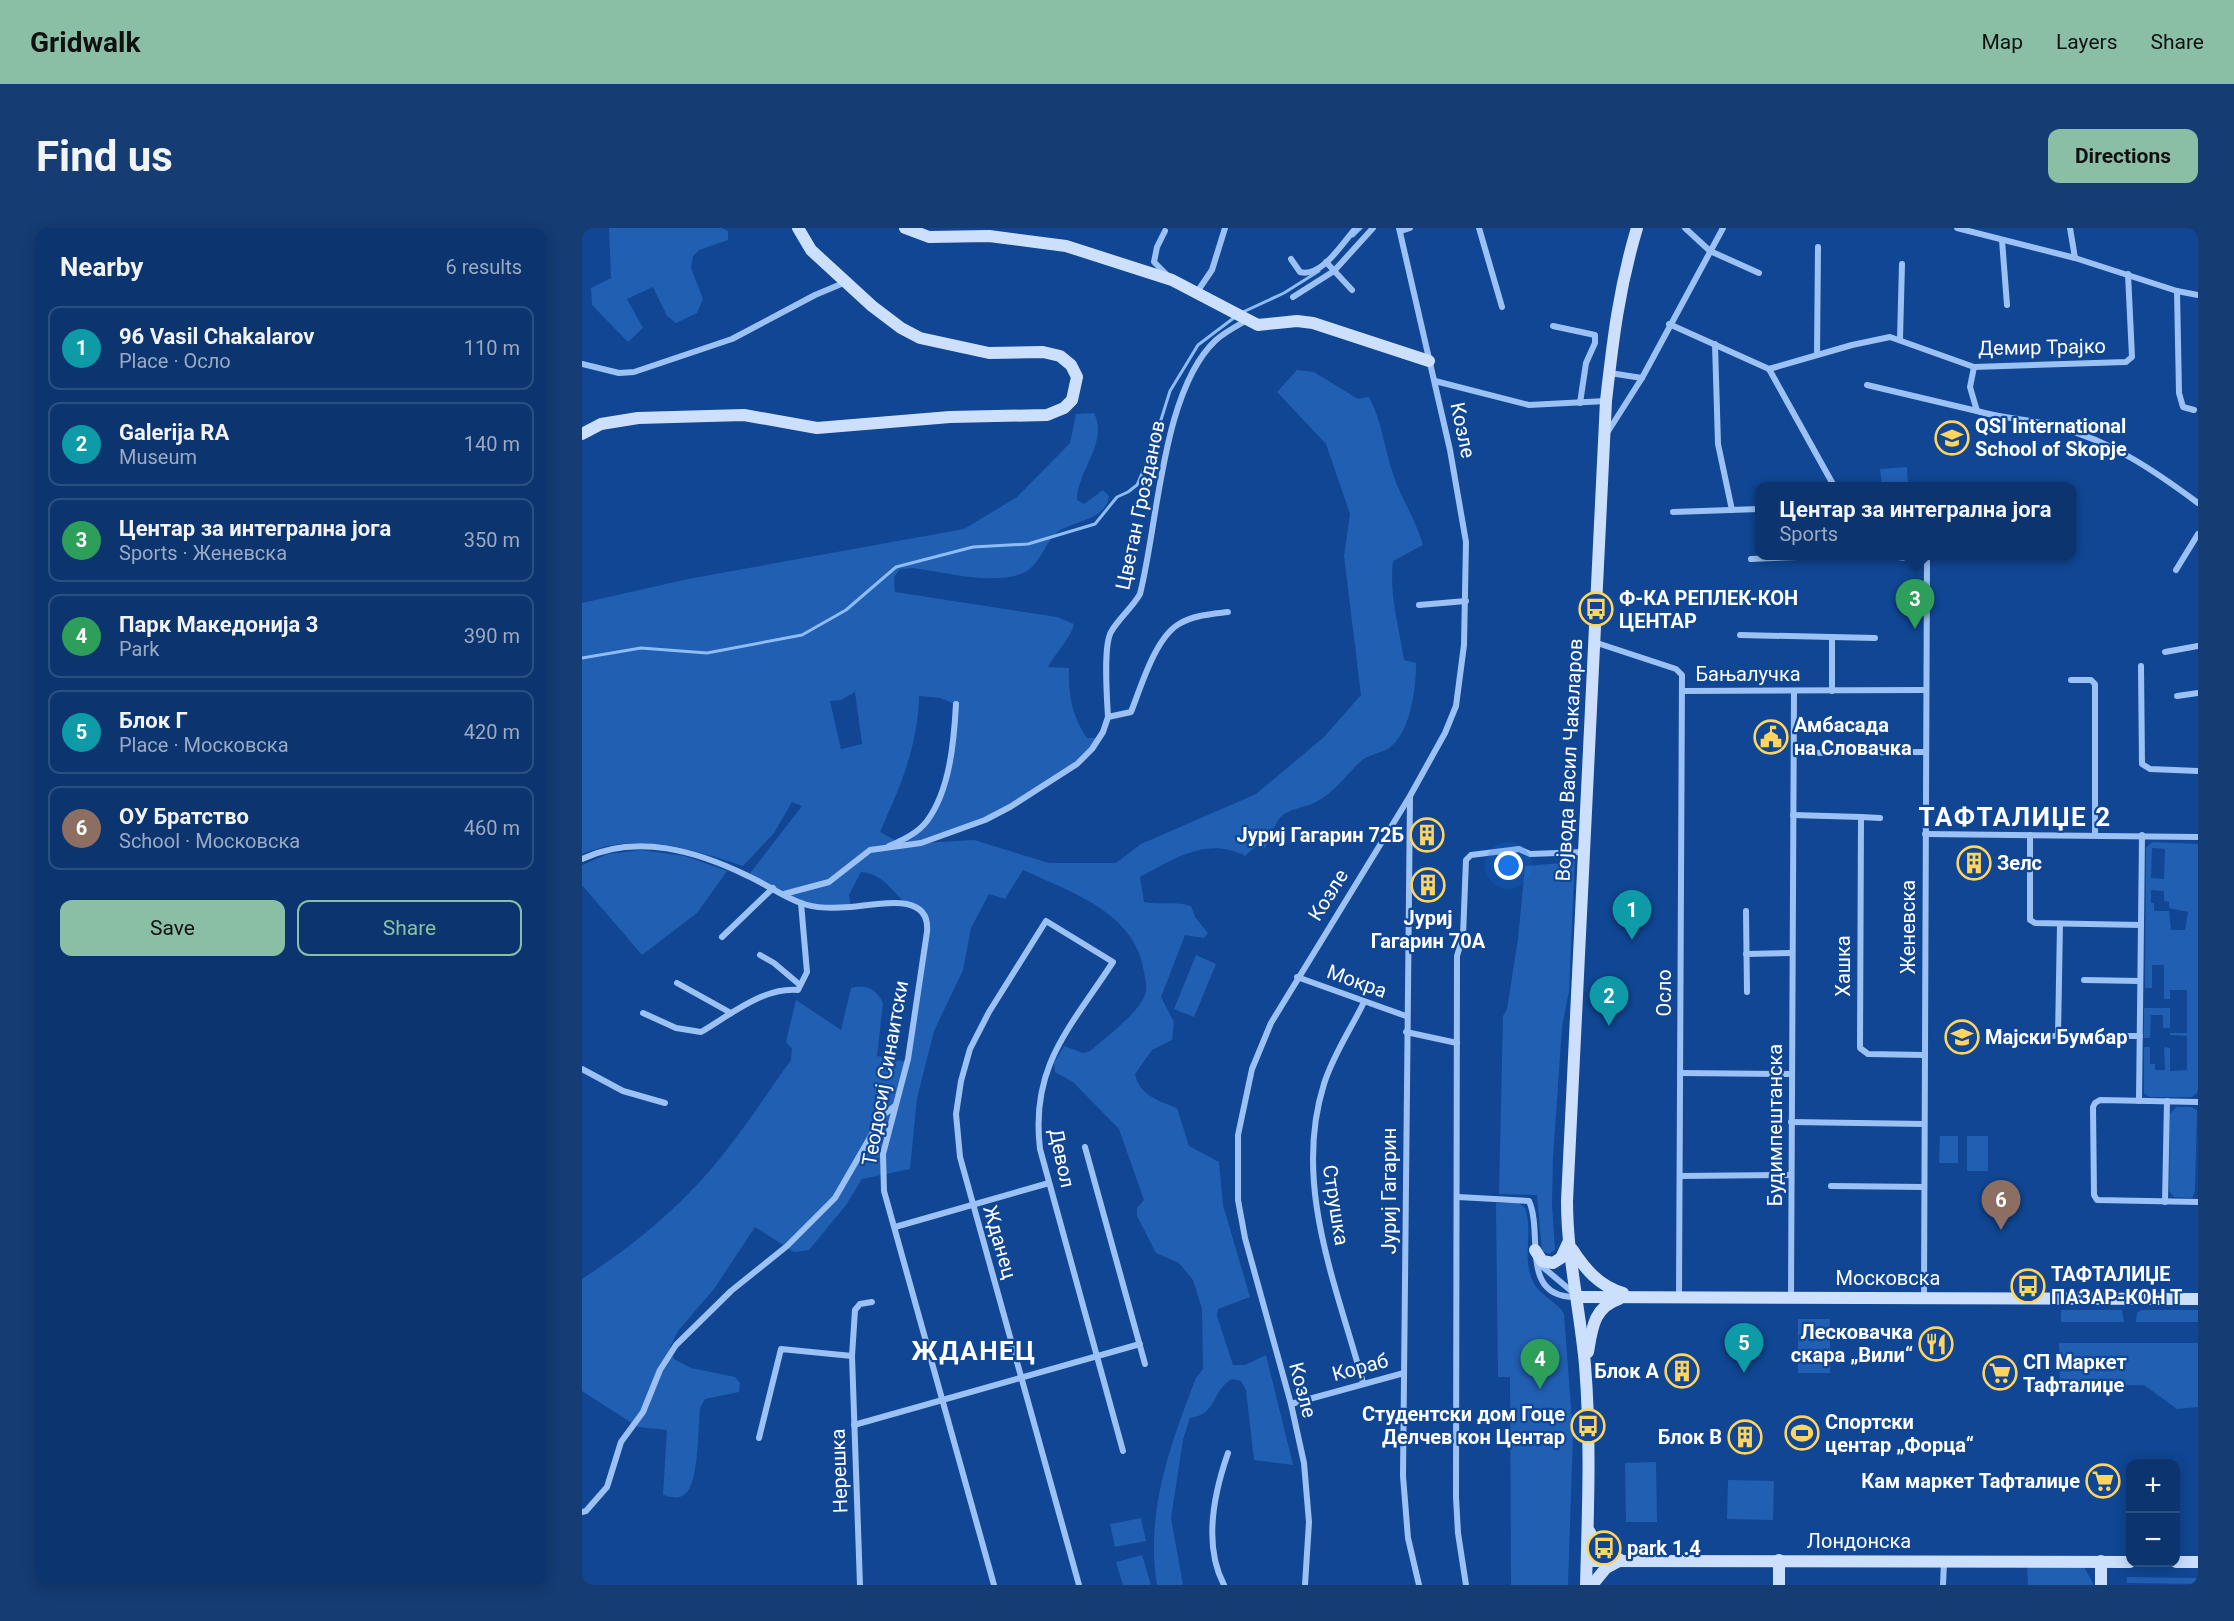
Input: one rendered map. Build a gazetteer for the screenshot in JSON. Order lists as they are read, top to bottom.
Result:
{
  "streets": {
    "street": [
      "Демир Трајко",
      "Козле",
      "Цветан Грозданов",
      "Бањалучка",
      "Војвода Васил Чакаларов",
      "Женевска",
      "Хашка",
      "Мокра",
      "Осло",
      "Теодосиј Синаитски",
      "Будимпештанска",
      "Девол",
      "Јуриј Гагарин",
      "Струшка",
      "Жданец",
      "Московска",
      "Кораб",
      "Нерешка",
      "Лондонска"
    ]
  },
  "crossings": [
    ["Козле", "Мокра"],
    ["Козле", "Јуриј Гагарин"],
    ["Козле", "Кораб"],
    ["Бањалучка", "Војвода Васил Чакаларов"],
    ["Бањалучка", "Женевска"],
    ["Бањалучка", "Осло"],
    ["Бањалучка", "Будимпештанска"],
    ["Војвода Васил Чакаларов", "Московска"],
    ["Женевска", "Хашка"],
    ["Женевска", "Московска"],
    ["Мокра", "Јуриј Гагарин"],
    ["Мокра", "Струшка"],
    ["Осло", "Московска"],
    ["Будимпештанска", "Московска"],
    ["Девол", "Жданец"],
    ["Јуриј Гагарин", "Кораб"],
    ["Струшка", "Кораб"]
  ],
  "districts": ["ТАФТАЛИЏЕ 2", "ЖДАНЕЦ"],
  "places": {
    "school or university": ["QSI International School of Skopje", "Мајски Бумбар"],
    "bus stop": [
      "Ф-КА РЕПЛЕК-КОН ЦЕНТАР",
      "ТАФТАЛИЏЕ ПАЗАР-КОН Т",
      "Студентски дом Гоце Делчев кон Центар",
      "park 1.4"
    ],
    "public building": ["Амбасада на Словачка"],
    "building": [
      "Јуриј Гагарин 72Б",
      "Зелс",
      "Јуриј Гагарин 70А",
      "Блок А",
      "Блок В"
    ],
    "restaurant": ["Лесковачка скара „Вили“"],
    "supermarket": ["СП Маркет Тафталиџе", "Кам маркет Тафталиџе"],
    "sports": ["Спортски центар „Форца“"]
  },
  "page": {
    "header": "Gridwalk",
    "nav": ["Map", "Layers", "Share"],
    "buttons": [
      "Directions",
      ["Save", "Share"]
    ],
    "title": "Find us",
    "heading": ["Nearby", "6 results"],
    "list": [
      {
        "mark": "1",
        "name": "96 Vasil Chakalarov",
        "note": "Place · Осло",
        "value": "110 m"
      },
      {
        "mark": "2",
        "name": "Galerija RA",
        "note": "Museum",
        "value": "140 m"
      },
      {
        "mark": "3",
        "name": "Центар за интегрална јога",
        "note": "Sports · Женевска",
        "value": "350 m"
      },
      {
        "mark": "4",
        "name": "Парк Македонија 3",
        "note": "Park",
        "value": "390 m"
      },
      {
        "mark": "5",
        "name": "Блок Г",
        "note": "Place · Московска",
        "value": "420 m"
      },
      {
        "mark": "6",
        "name": "ОУ Братство",
        "note": "School · Московска",
        "value": "460 m"
      }
    ],
    "popup": ["Центар за интегрална јога", "Sports"],
    "pins": [
      "3",
      "1",
      "2",
      "6",
      "5",
      "4"
    ],
    "map_buttons": ["+", "−"]
  }
}
